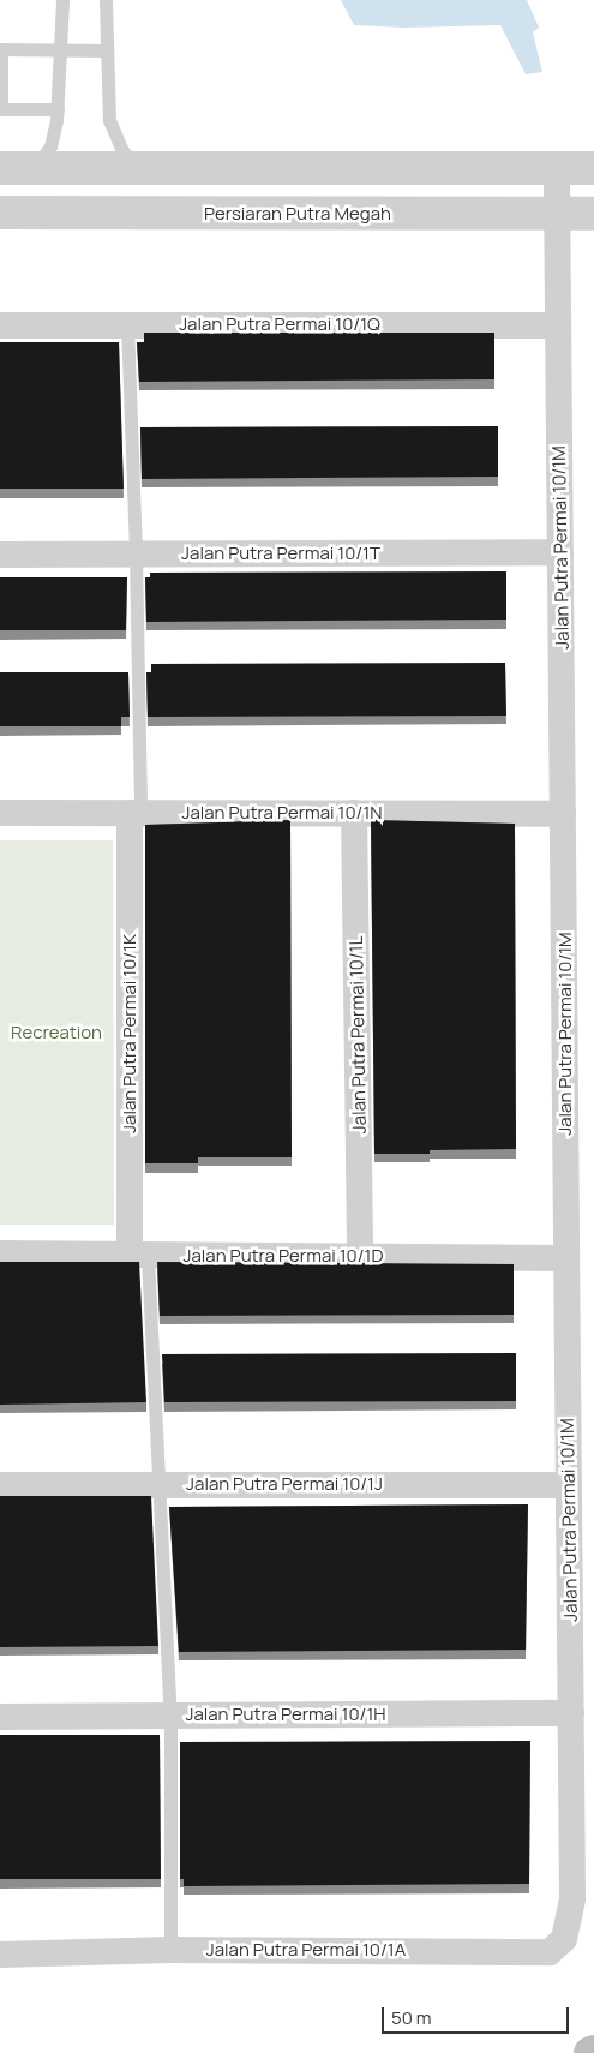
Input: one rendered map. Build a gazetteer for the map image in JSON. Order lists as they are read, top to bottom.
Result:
{
  "streets": {
    "street": [
      "Persiaran Putra Megah",
      "Jalan Putra Permai 10/1Q",
      "Jalan Putra Permai 10/1M",
      "Jalan Putra Permai 10/1T",
      "Jalan Putra Permai 10/1N",
      "Jalan Putra Permai 10/1K",
      "Jalan Putra Permai 10/1L",
      "Jalan Putra Permai 10/1D",
      "Jalan Putra Permai 10/1J",
      "Jalan Putra Permai 10/1H",
      "Jalan Putra Permai 10/1A"
    ]
  },
  "crossings": [
    ["Persiaran Putra Megah", "Jalan Putra Permai 10/1M"],
    ["Jalan Putra Permai 10/1Q", "Jalan Putra Permai 10/1M"],
    ["Jalan Putra Permai 10/1M", "Jalan Putra Permai 10/1T"],
    ["Jalan Putra Permai 10/1M", "Jalan Putra Permai 10/1N"],
    ["Jalan Putra Permai 10/1M", "Jalan Putra Permai 10/1D"],
    ["Jalan Putra Permai 10/1M", "Jalan Putra Permai 10/1J"],
    ["Jalan Putra Permai 10/1M", "Jalan Putra Permai 10/1H"],
    ["Jalan Putra Permai 10/1M", "Jalan Putra Permai 10/1A"],
    ["Jalan Putra Permai 10/1N", "Jalan Putra Permai 10/1K"],
    ["Jalan Putra Permai 10/1N", "Jalan Putra Permai 10/1L"],
    ["Jalan Putra Permai 10/1K", "Jalan Putra Permai 10/1D"],
    ["Jalan Putra Permai 10/1L", "Jalan Putra Permai 10/1D"]
  ],
  "parks": ["Recreation"],
  "scale_bar": "50 m"
}
